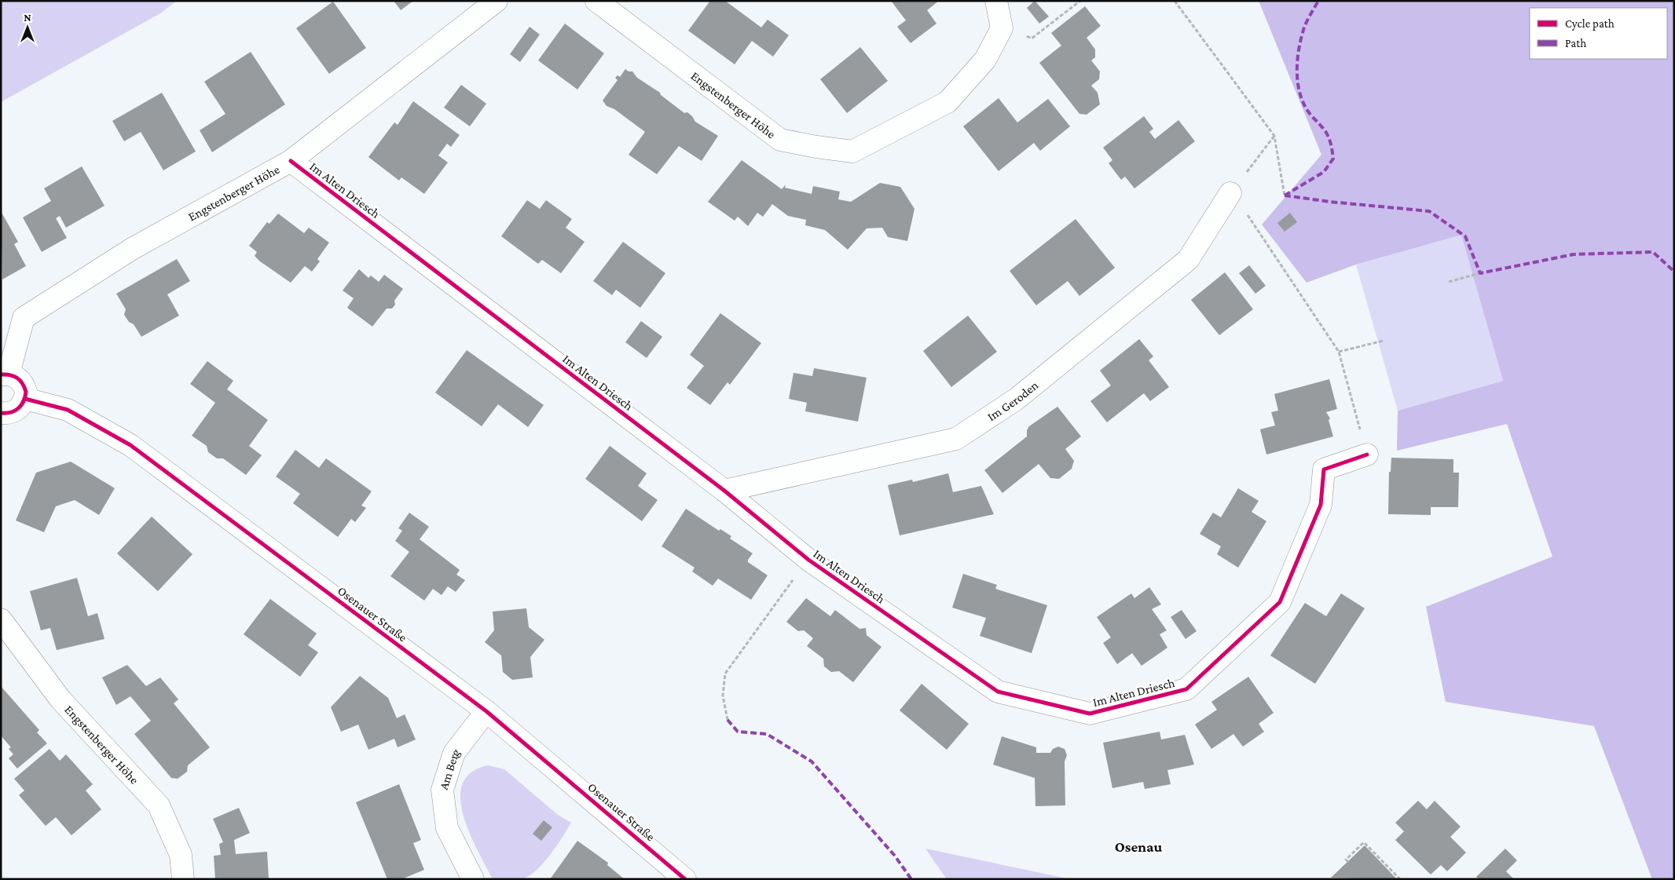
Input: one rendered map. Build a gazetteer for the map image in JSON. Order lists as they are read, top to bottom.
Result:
{
  "streets": {
    "street": [
      "Engstenberger Höhe",
      "Im Alten Driesch",
      "Im Geroden",
      "Osenauer Straße",
      "Am Berg"
    ]
  },
  "crossings": [
    ["Engstenberger Höhe", "Im Alten Driesch"],
    ["Im Alten Driesch", "Im Geroden"],
    ["Osenauer Straße", "Am Berg"]
  ],
  "districts": ["Osenau"],
  "legend": ["Cycle path", "Path"],
  "north": "top"
}
